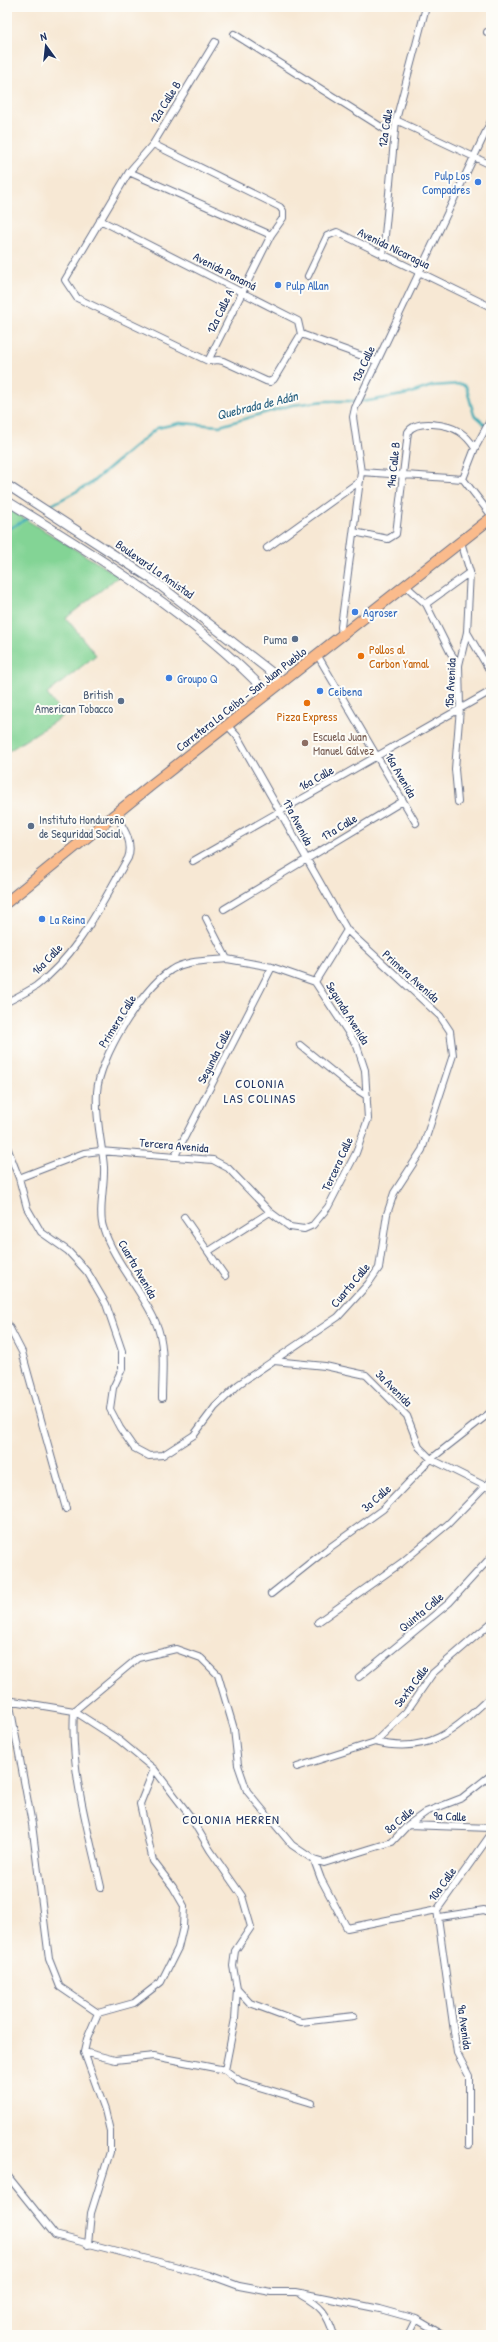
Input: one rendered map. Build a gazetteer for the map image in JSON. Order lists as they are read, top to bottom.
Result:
{
  "streets": {
    "main road": ["Carretera La Ceiba - San Juan Pueblo"],
    "street": [
      "12a Calle B",
      "12a Calle",
      "Avenida Nicaragua",
      "Avenida Panamá",
      "12a Calle A",
      "13a Calle",
      "14a Calle B",
      "Boulevard La Amistad",
      "15a Avenida",
      "16a Avenida",
      "16a Calle",
      "17a Avenida",
      "17a Calle",
      "Primera Avenida",
      "Segunda Avenida",
      "Primera Calle",
      "Segunda Calle",
      "Tercera Avenida",
      "Tercera Calle",
      "Cuarta Avenida",
      "Cuarta Calle",
      "3a Avenida",
      "3a Calle",
      "Quinta Calle",
      "Sexta Calle",
      "9a Calle",
      "8a Calle",
      "10a Calle",
      "9a Avenida"
    ]
  },
  "crossings": [
    ["12a Calle B", "Avenida Panamá"],
    ["12a Calle B", "12a Calle A"],
    ["12a Calle", "Avenida Nicaragua"],
    ["Avenida Nicaragua", "13a Calle"],
    ["Avenida Panamá", "12a Calle A"],
    ["13a Calle", "14a Calle B"],
    ["13a Calle", "Carretera La Ceiba - San Juan Pueblo"],
    ["Boulevard La Amistad", "Carretera La Ceiba - San Juan Pueblo"],
    ["15a Avenida", "Carretera La Ceiba - San Juan Pueblo"],
    ["15a Avenida", "16a Calle"],
    ["Carretera La Ceiba - San Juan Pueblo", "16a Avenida"],
    ["Carretera La Ceiba - San Juan Pueblo", "16a Calle"],
    ["Carretera La Ceiba - San Juan Pueblo", "17a Avenida"],
    ["16a Avenida", "16a Calle"],
    ["16a Avenida", "17a Calle"],
    ["16a Calle", "17a Avenida"],
    ["17a Avenida", "17a Calle"],
    ["17a Avenida", "Primera Avenida"],
    ["Primera Avenida", "Cuarta Calle"],
    ["Segunda Avenida", "Primera Calle"],
    ["Segunda Avenida", "Segunda Calle"],
    ["Segunda Avenida", "Tercera Calle"],
    ["Primera Calle", "Tercera Avenida"],
    ["Primera Calle", "Cuarta Avenida"],
    ["Segunda Calle", "Tercera Avenida"],
    ["Tercera Avenida", "Tercera Calle"],
    ["Tercera Avenida", "Cuarta Avenida"],
    ["Tercera Avenida", "Cuarta Calle"],
    ["Cuarta Calle", "3a Avenida"],
    ["3a Avenida", "3a Calle"],
    ["9a Calle", "8a Calle"],
    ["9a Calle", "10a Calle"],
    ["8a Calle", "10a Calle"],
    ["10a Calle", "9a Avenida"]
  ],
  "districts": ["COLONIA LAS COLINAS", "COLONIA MERREN"],
  "water": ["Quebrada de Adán"],
  "places": [
    "Pulp Los Compadres",
    "Pulp Allan",
    "Agroser",
    "Puma",
    "Pollos al Carbon Yamal",
    "Groupo Q",
    "Ceibena",
    "British American Tobacco",
    "Pizza Express",
    "Escuela Juan Manuel Gálvez",
    "Instituto Hondureño de Seguridad Social",
    "La Reina"
  ],
  "north": "top"
}
